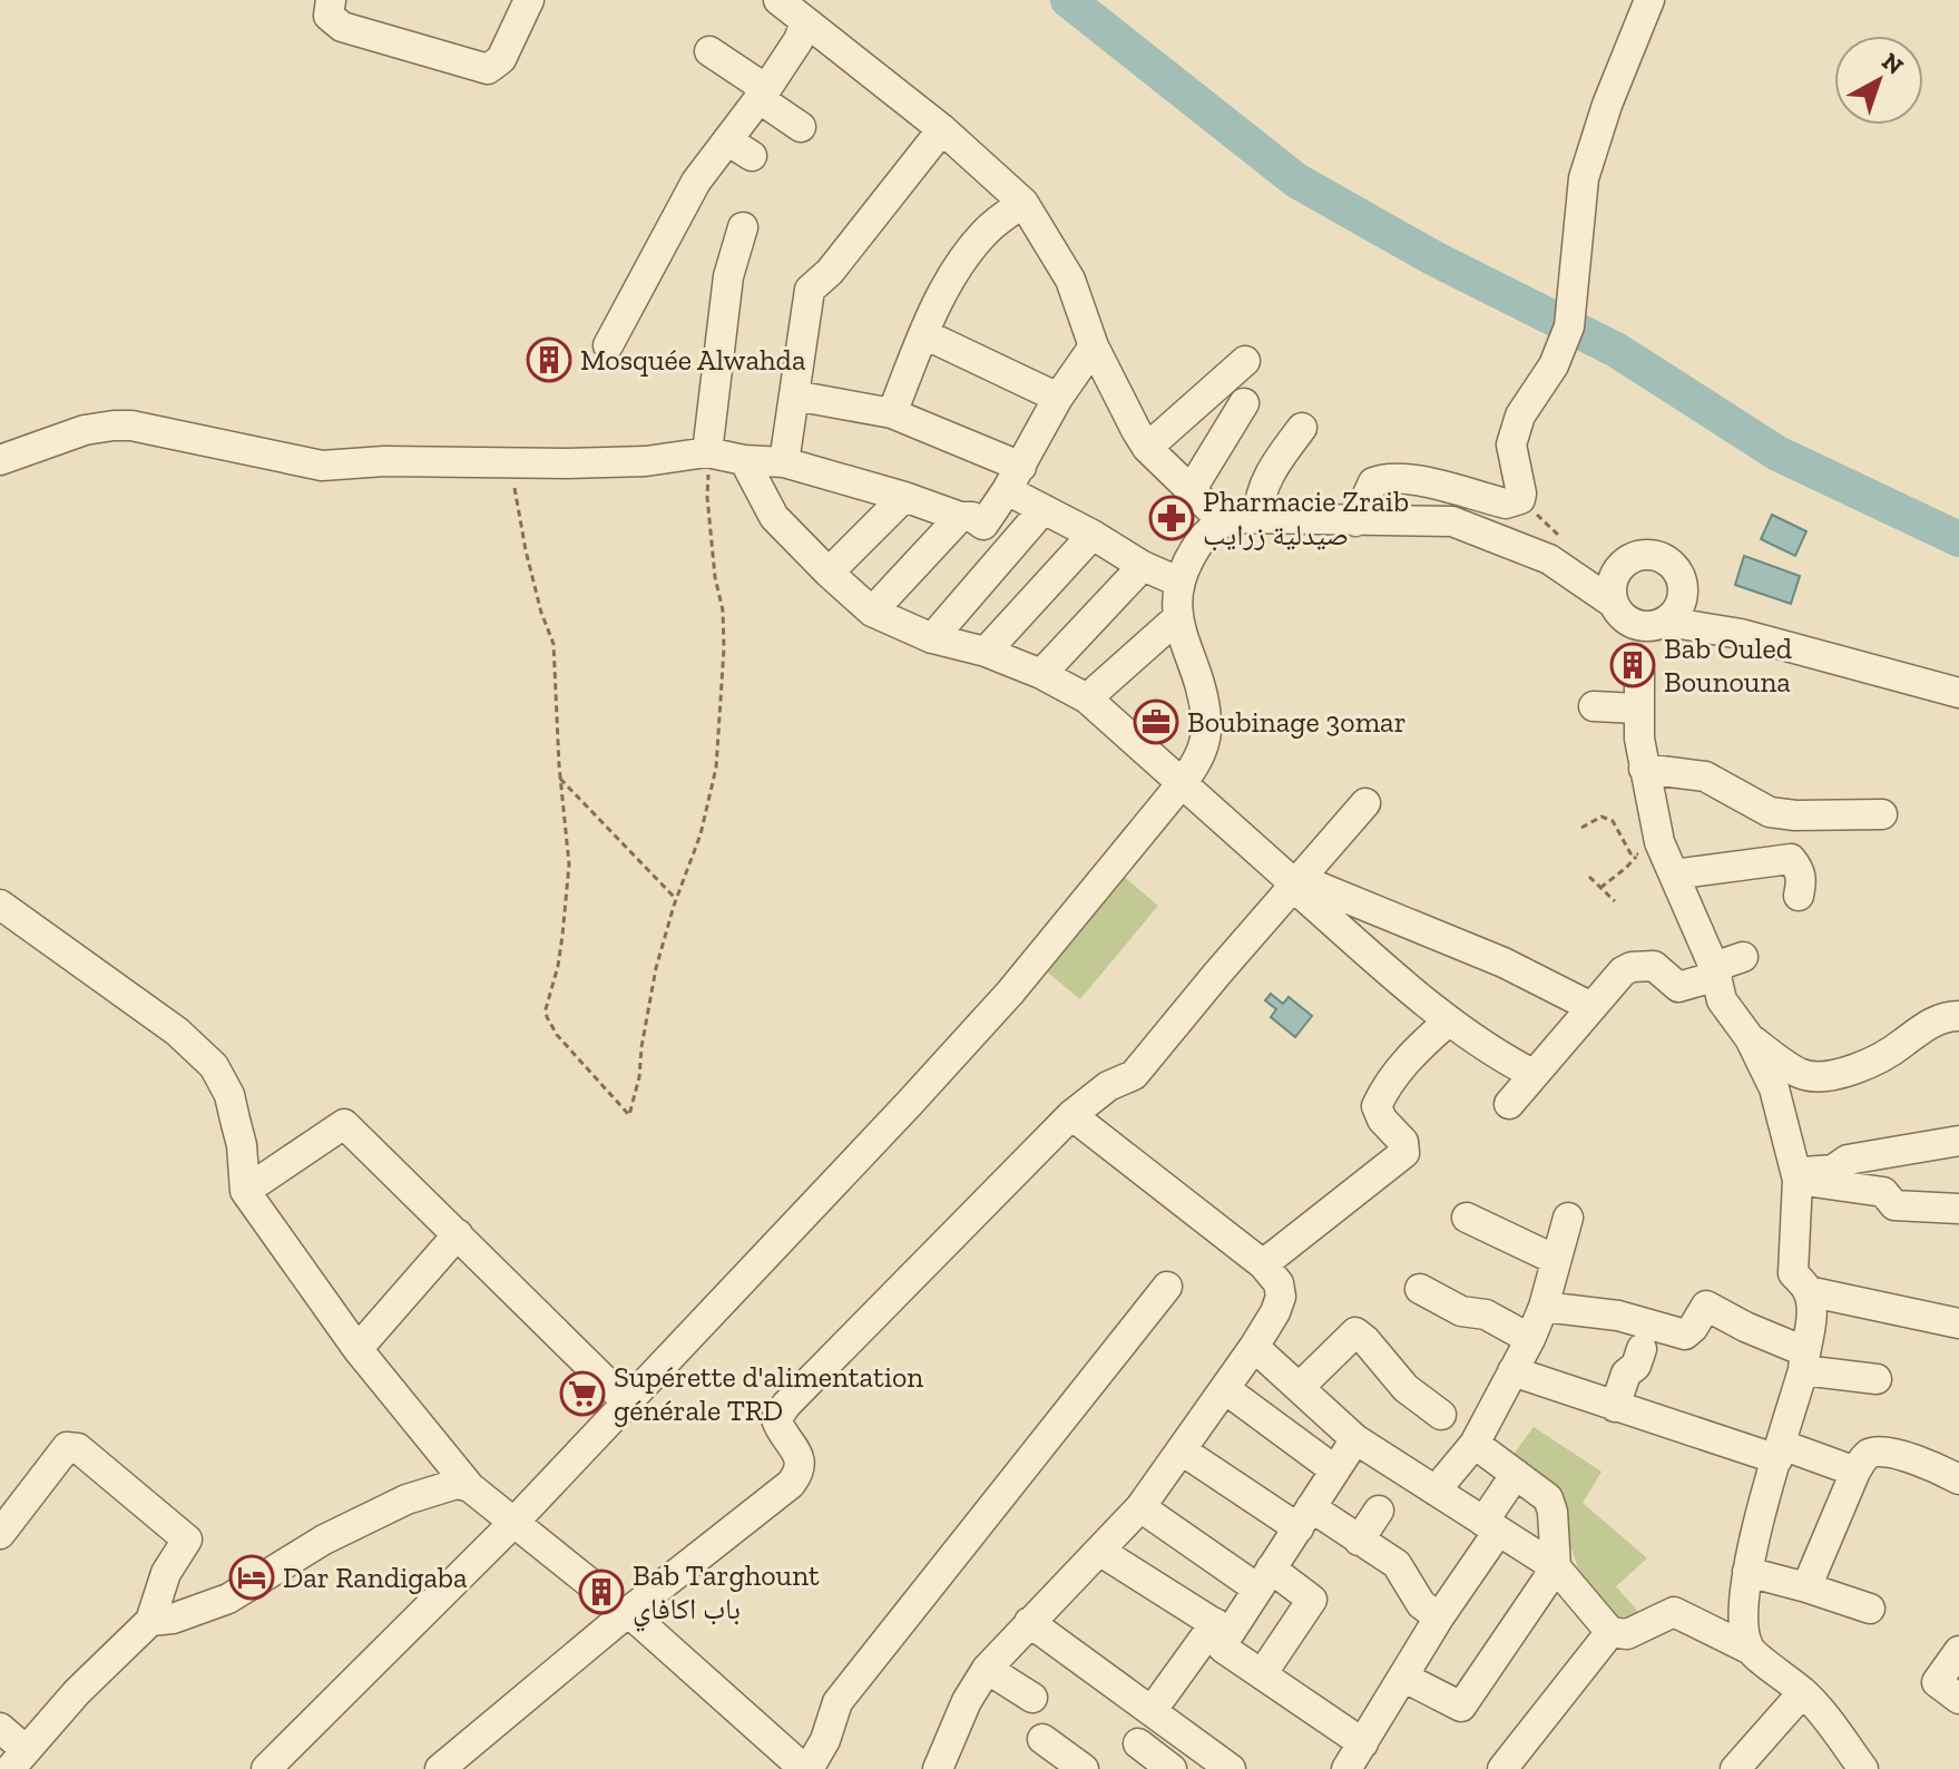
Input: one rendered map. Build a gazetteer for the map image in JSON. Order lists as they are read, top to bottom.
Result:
{
  "places": {
    "building": ["Mosquée Alwahda", "Bab Ouled Bounouna", "Bab Targhount باب اكافاي"],
    "pharmacy": ["Pharmacie Zraib صيدلية زرايب"],
    "office": ["Boubinage 3omar"],
    "supermarket": ["Supérette d'alimentation générale TRD"],
    "hotel": ["Dar Randigaba"]
  },
  "north": "top right"
}
